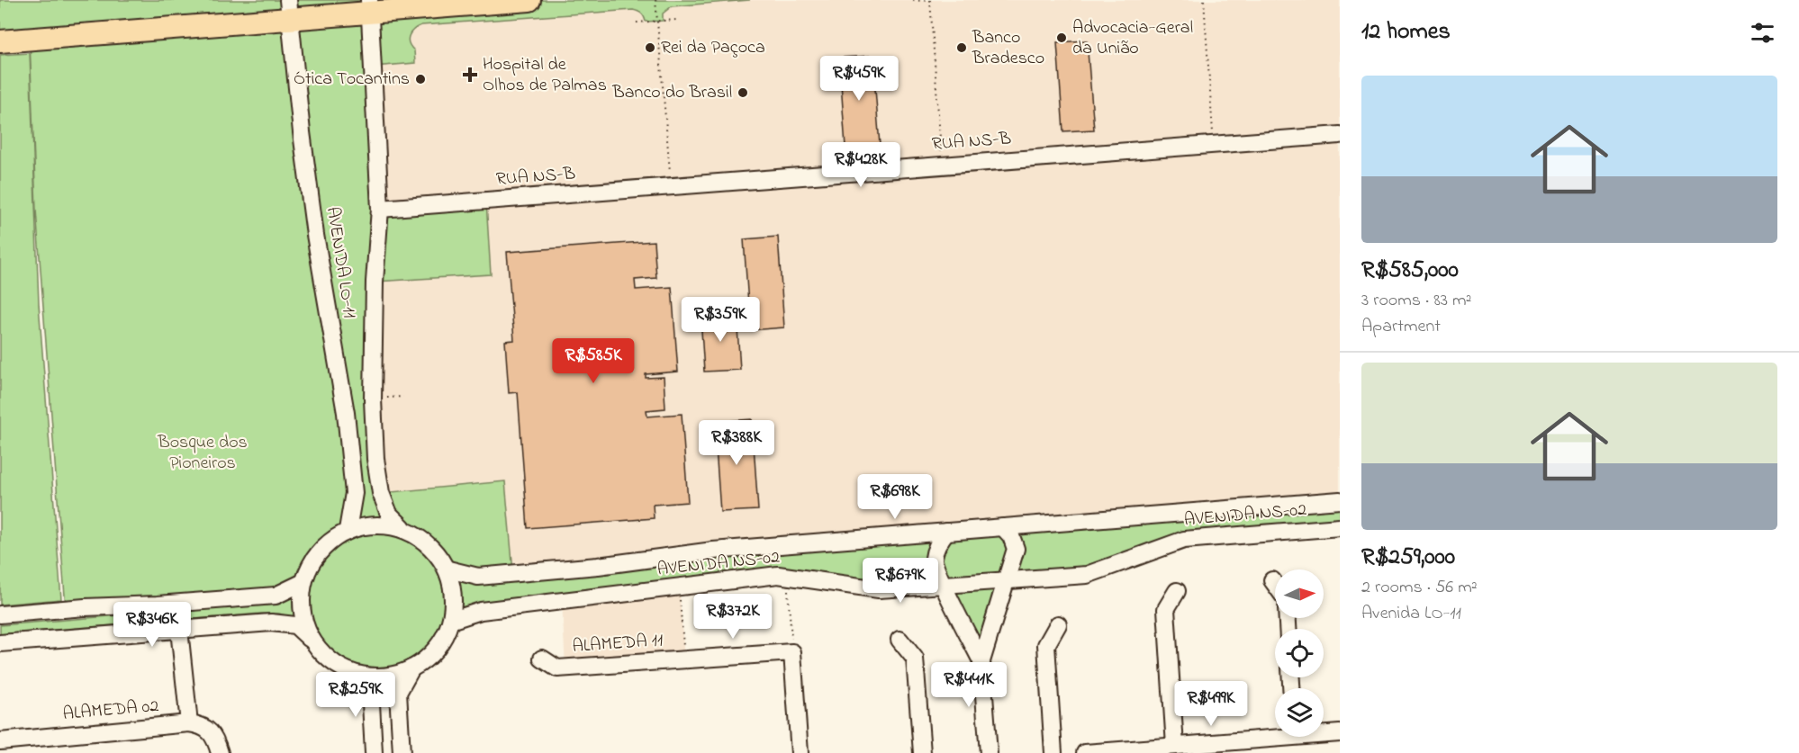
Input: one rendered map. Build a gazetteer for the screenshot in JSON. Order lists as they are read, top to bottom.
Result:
{
  "streets": {
    "street": [
      "RUA NS-B",
      "AVENIDA LO-11",
      "AVENIDA NS-02",
      "ALAMEDA 11",
      "ALAMEDA 02"
    ]
  },
  "crossings": [
    ["RUA NS-B", "AVENIDA LO-11"],
    ["AVENIDA LO-11", "AVENIDA NS-02"]
  ],
  "parks": ["Bosque dos Pioneiros"],
  "places": {
    "other": [
      "Advocacia-Geral da União",
      "Rei da Paçoca",
      "Banco Bradesco",
      "Ótica Tocantins",
      "Banco do Brasil"
    ],
    "health": ["Hospital de Olhos de Palmas"]
  },
  "north": "right",
  "page": {
    "heading": "12 homes",
    "price": [
      "R$459K",
      "R$428K",
      "R$359K",
      "R$585K",
      "R$388K",
      "R$698K",
      "R$679K",
      "R$372K",
      "R$346K",
      "R$441K",
      "R$259K",
      "R$499K"
    ],
    "list": [
      {
        "name": "R$585,000",
        "note": "3 rooms · 83 m² · Apartment"
      },
      {
        "name": "R$259,000",
        "note": "2 rooms · 56 m² · Avenida LO-11"
      }
    ]
  }
}
